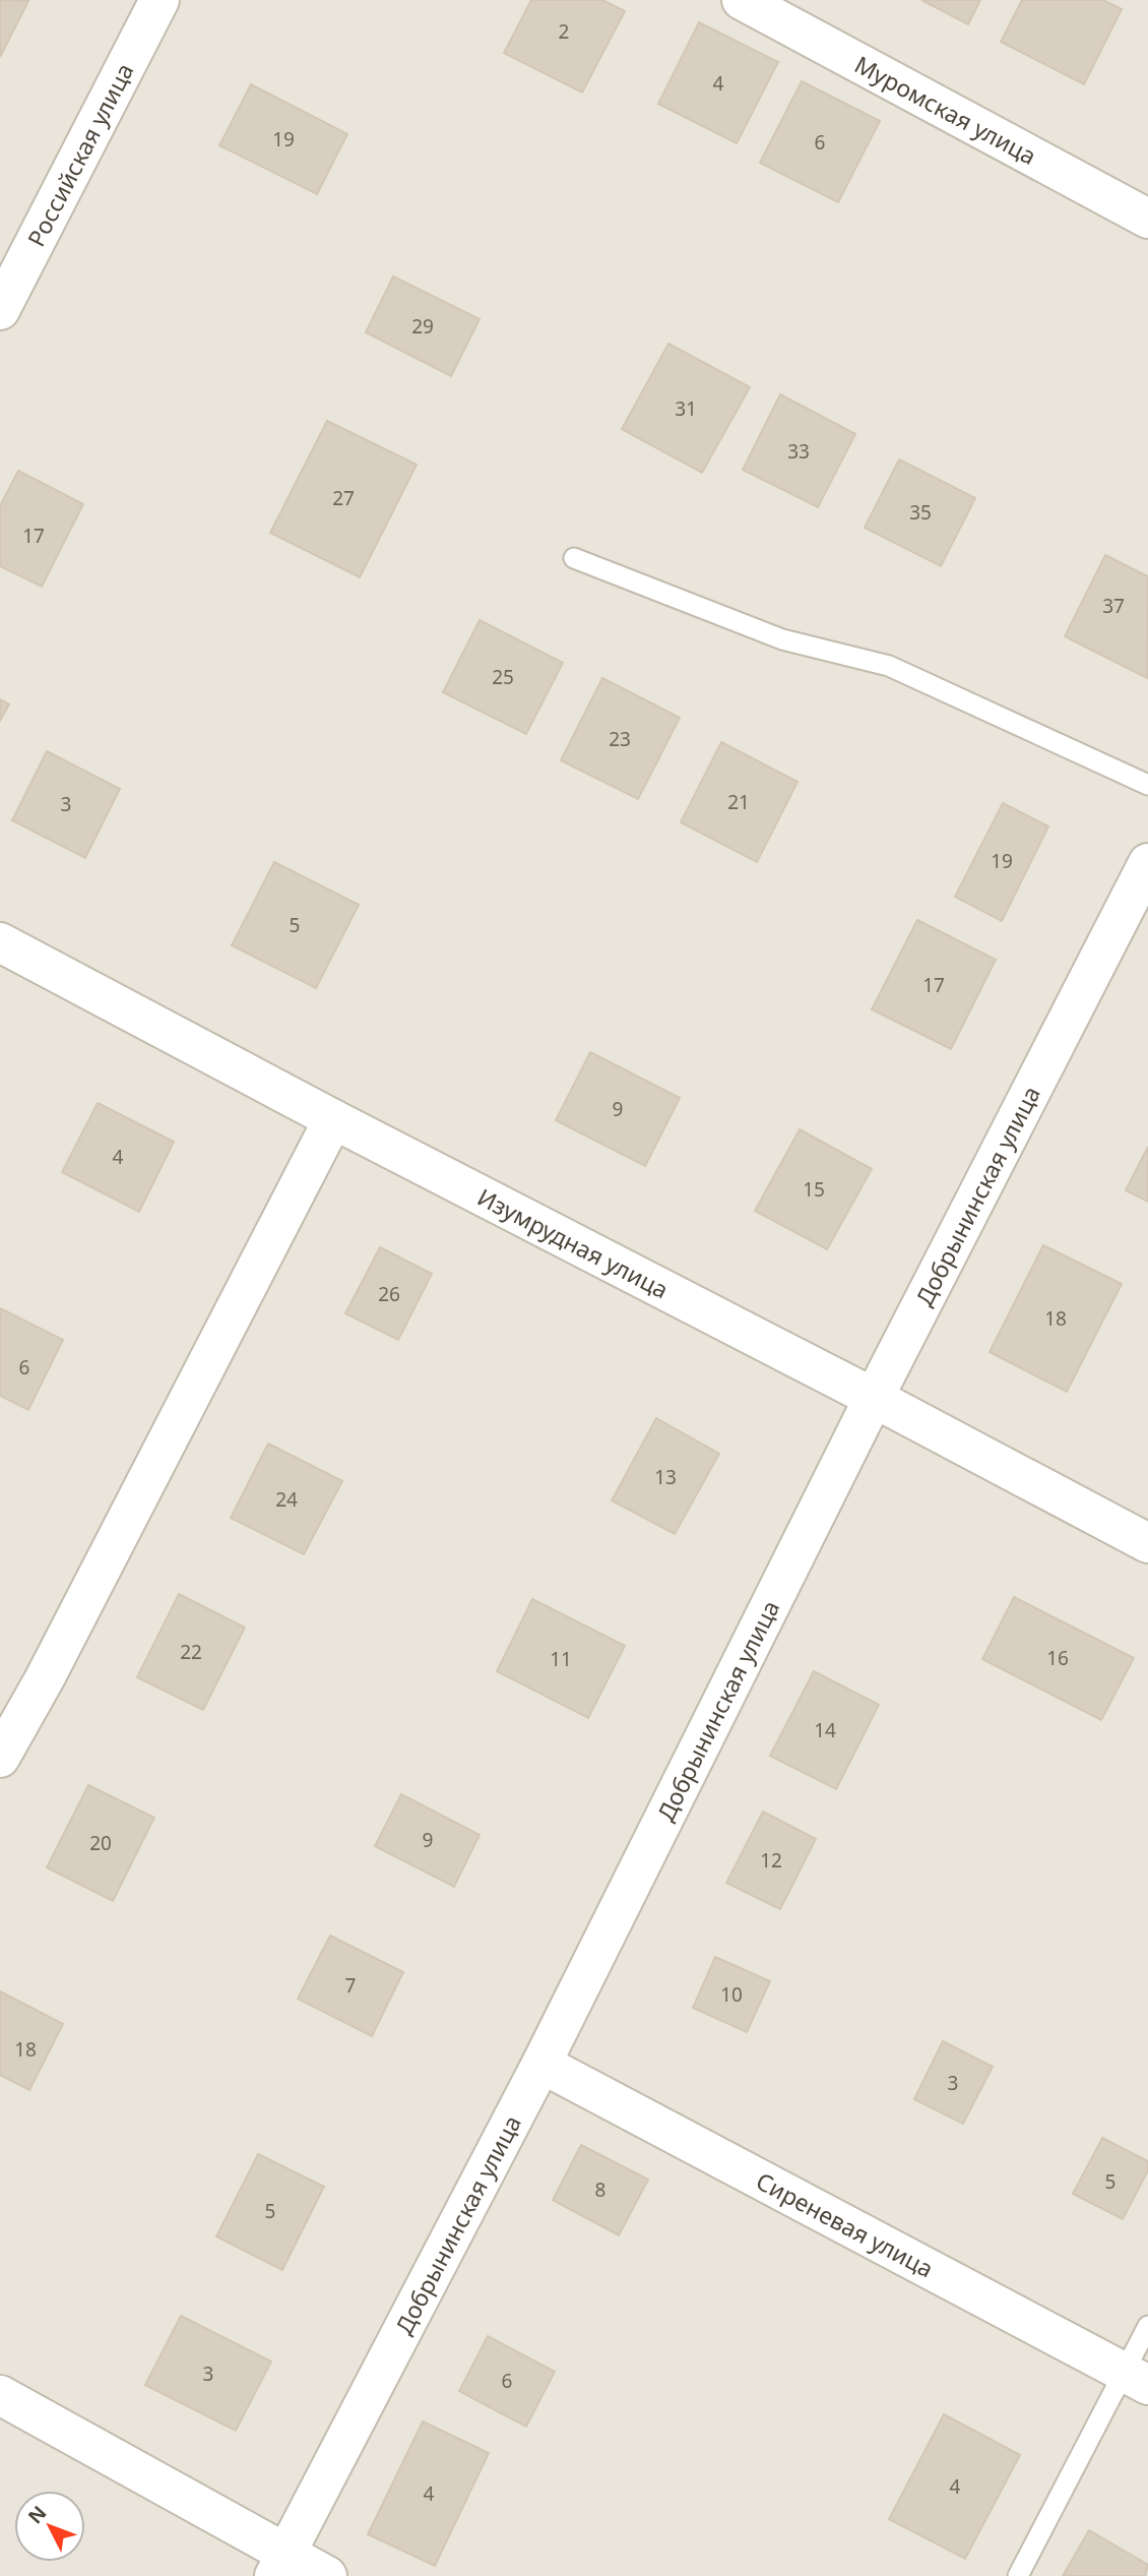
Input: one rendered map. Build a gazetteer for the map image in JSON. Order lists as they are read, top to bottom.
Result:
{
  "streets": {
    "street": [
      "Муромская улица",
      "Российская улица",
      "Добрынинская улица",
      "Изумрудная улица",
      "Сиреневая улица"
    ]
  },
  "crossings": [
    ["Добрынинская улица", "Изумрудная улица"],
    ["Добрынинская улица", "Сиреневая улица"]
  ],
  "house_numbers": [
    "2",
    "4",
    "19",
    "6",
    "29",
    "31",
    "33",
    "27",
    "35",
    "17",
    "37",
    "25",
    "23",
    "21",
    "3",
    "19",
    "5",
    "17",
    "9",
    "4",
    "15",
    "26",
    "18",
    "6",
    "13",
    "24",
    "22",
    "16",
    "11",
    "14",
    "9",
    "20",
    "12",
    "7",
    "10",
    "18",
    "3",
    "5",
    "8",
    "5",
    "3",
    "6",
    "4",
    "4"
  ],
  "north": "top left"
}
